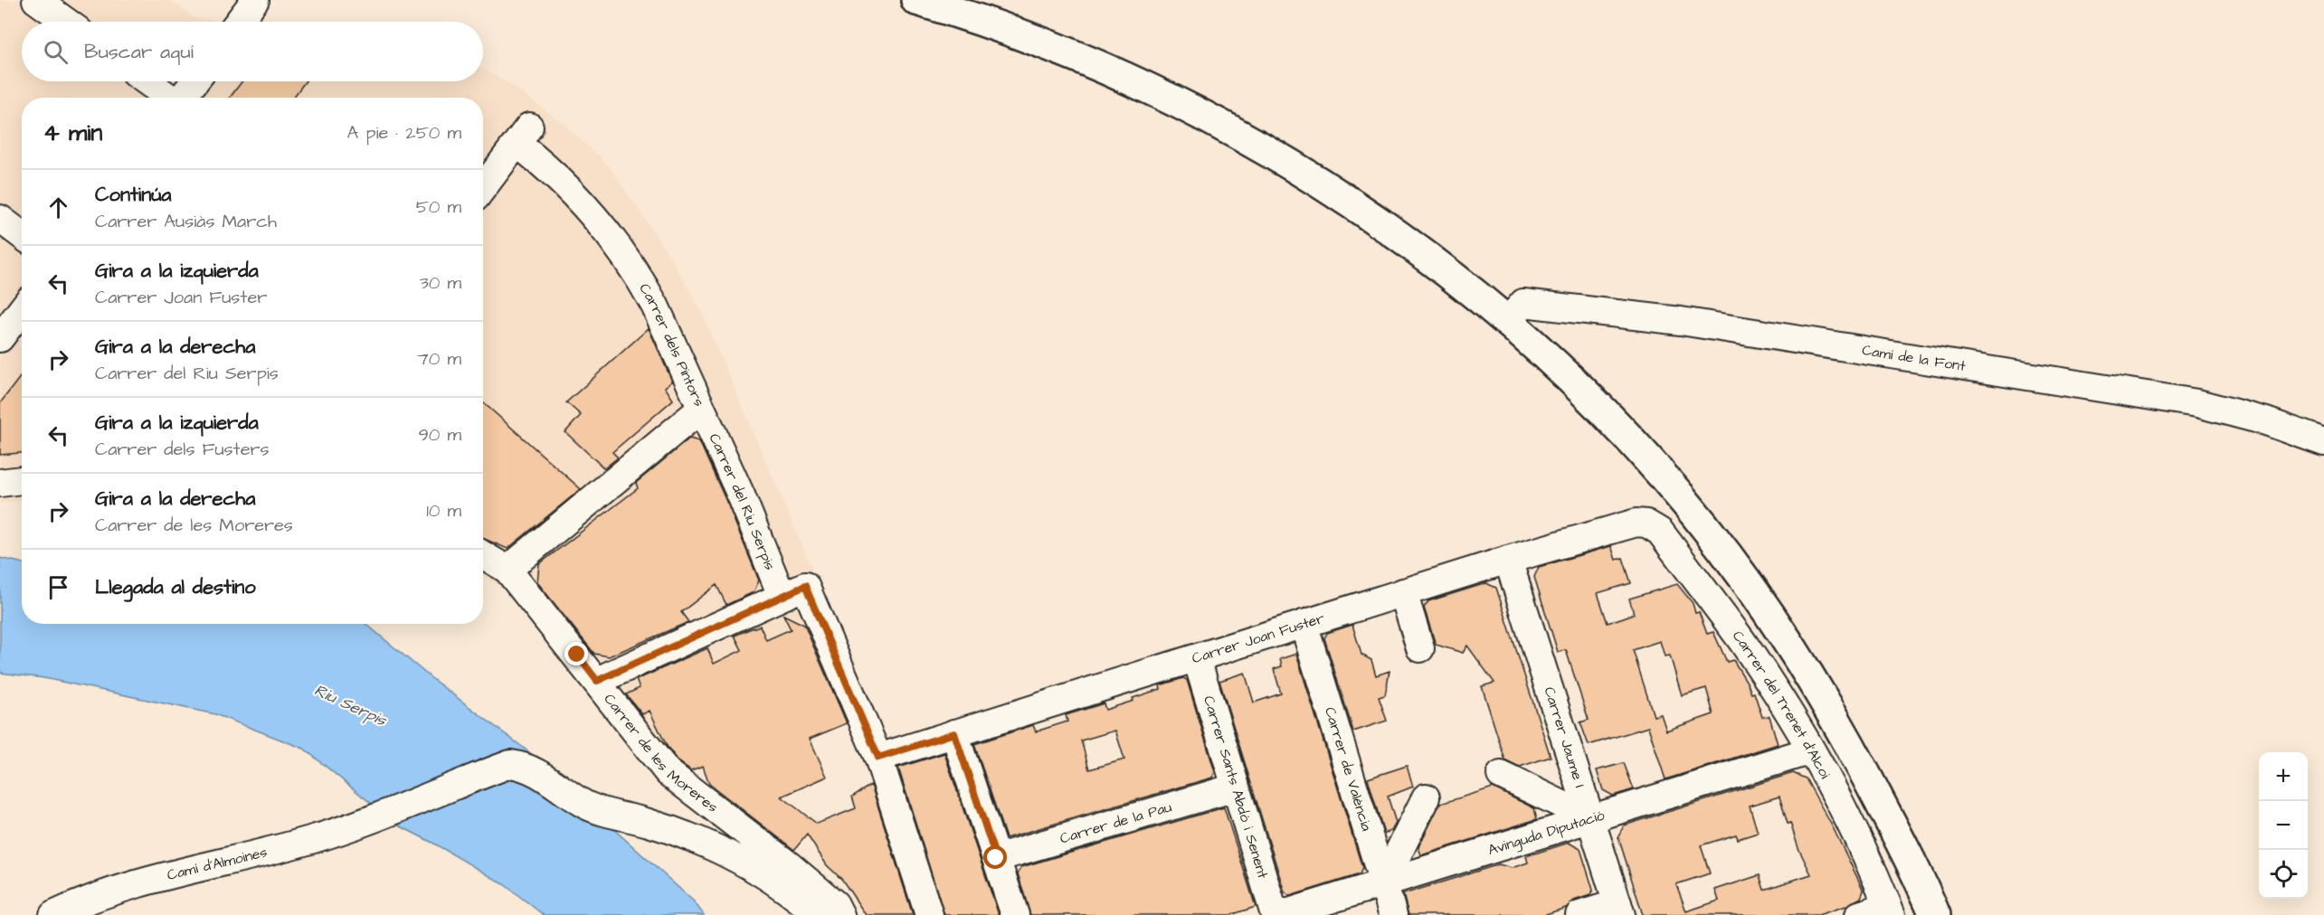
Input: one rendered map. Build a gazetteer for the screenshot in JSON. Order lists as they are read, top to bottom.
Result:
{
  "streets": {
    "street": [
      "Carrer dels Pintors",
      "Camí de la Font",
      "Carrer del Riu Serpis",
      "Carrer Joan Fuster",
      "Carrer del Trenet d'Alcoi",
      "Carrer Jaume I",
      "Carrer de les Moreres",
      "Carrer de València",
      "Carrer Sants Abdó i Senent",
      "Carrer de la Pau",
      "Avinguda Diputació",
      "Camí d'Almoines"
    ]
  },
  "crossings": [
    ["Carrer dels Pintors", "Carrer del Riu Serpis"],
    ["Carrer dels Pintors", "Carrer de les Moreres"],
    ["Carrer del Riu Serpis", "Carrer Joan Fuster"],
    ["Carrer Joan Fuster", "Carrer del Trenet d'Alcoi"],
    ["Carrer Joan Fuster", "Carrer Jaume I"],
    ["Carrer Joan Fuster", "Carrer de València"],
    ["Carrer Joan Fuster", "Carrer Sants Abdó i Senent"],
    ["Carrer del Trenet d'Alcoi", "Avinguda Diputació"],
    ["Carrer Jaume I", "Avinguda Diputació"],
    ["Carrer de València", "Avinguda Diputació"],
    ["Carrer Sants Abdó i Senent", "Carrer de la Pau"]
  ],
  "water": ["Riu Serpis"],
  "page": {
    "search": "Buscar aquí",
    "heading": ["4 min", "A pie · 250 m"],
    "list": [
      ["Continúa", "Carrer Ausiàs March", "50 m"],
      ["Gira a la izquierda", "Carrer Joan Fuster", "30 m"],
      ["Gira a la derecha", "Carrer del Riu Serpis", "70 m"],
      ["Gira a la izquierda", "Carrer dels Fusters", "90 m"],
      ["Gira a la derecha", "Carrer de les Moreres", "10 m"],
      "Llegada al destino"
    ],
    "map_buttons": ["+", "−"]
  }
}
